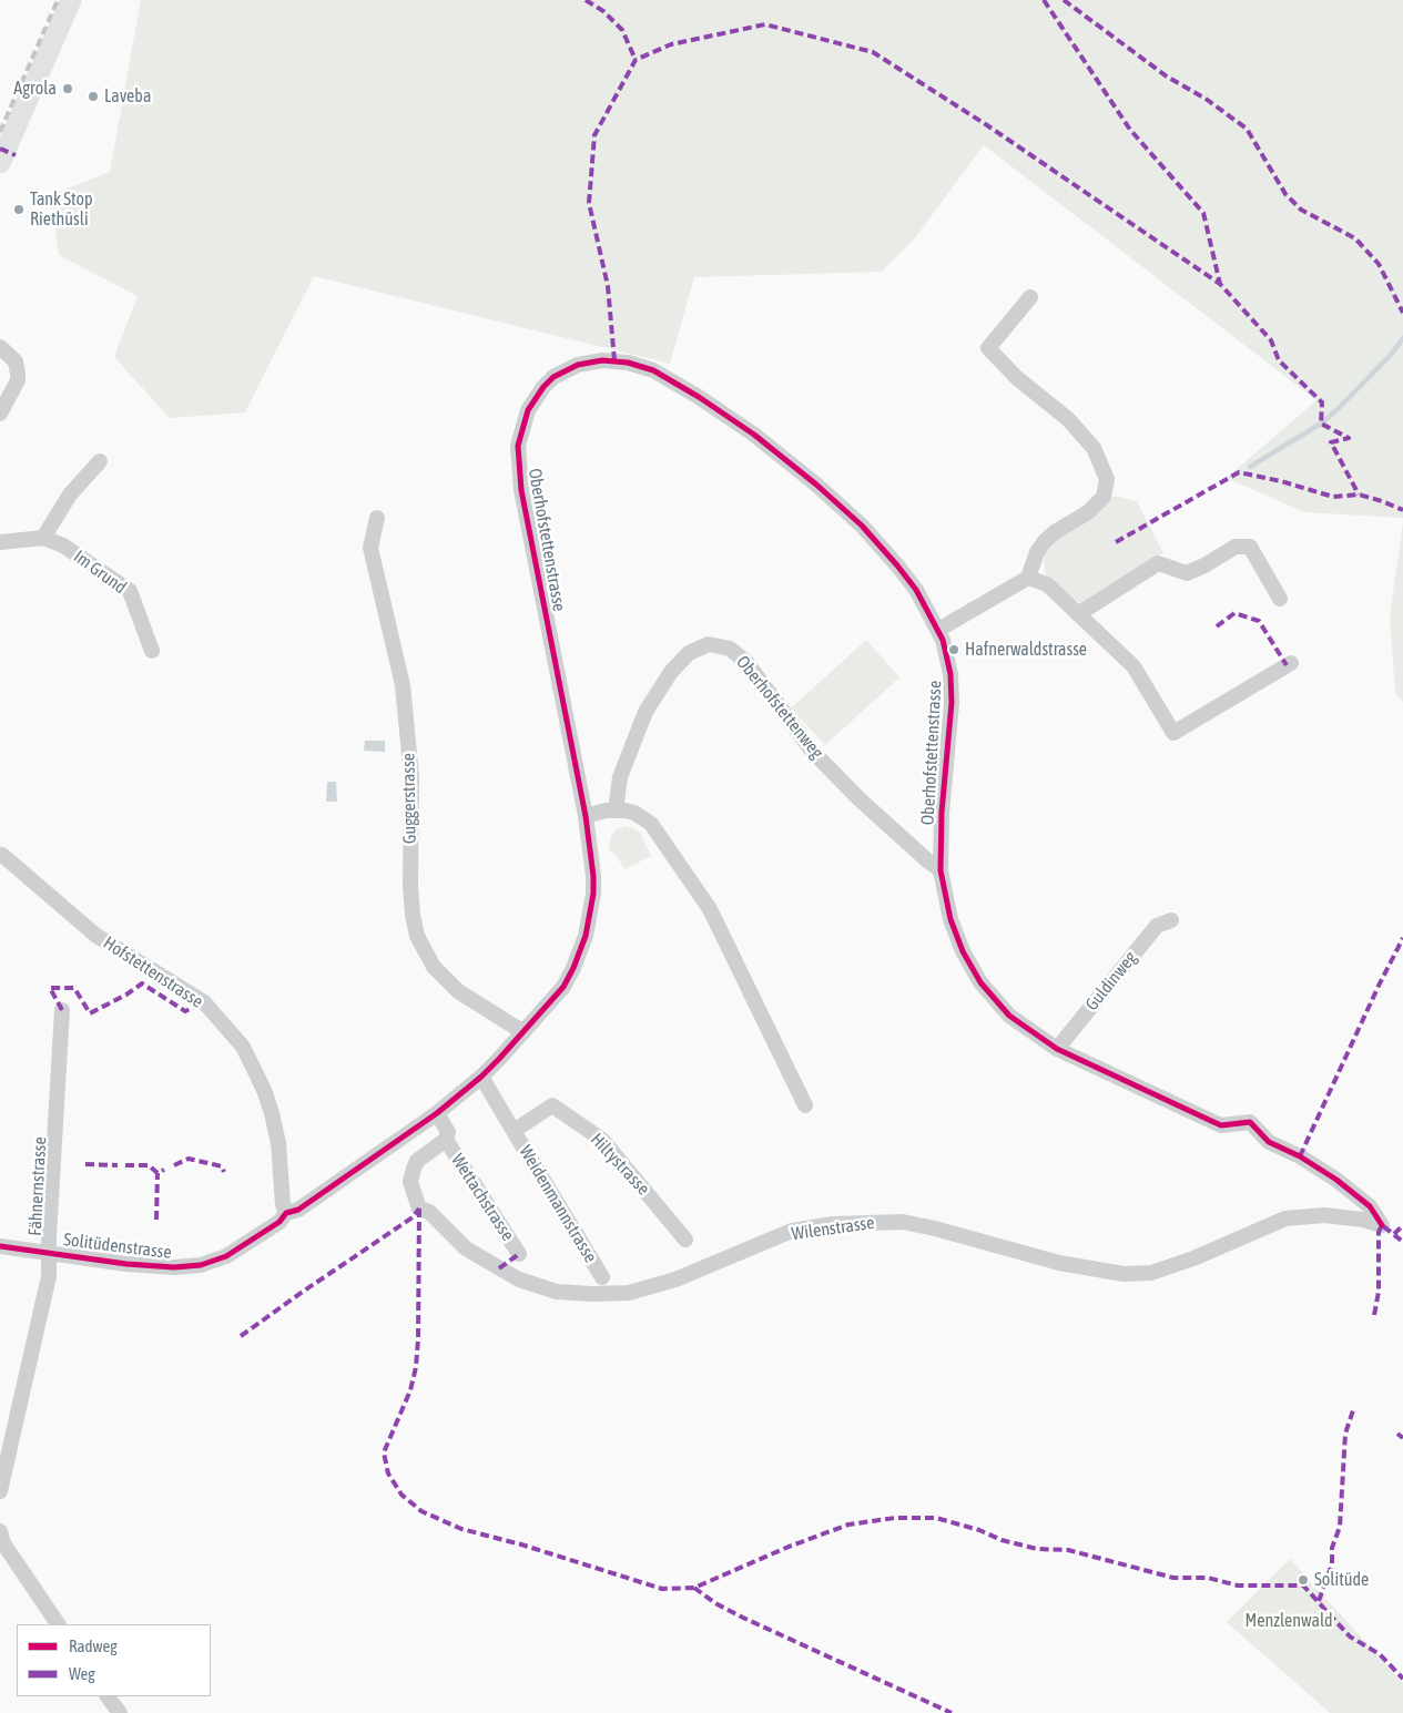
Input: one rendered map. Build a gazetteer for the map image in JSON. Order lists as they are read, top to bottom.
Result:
{
  "streets": {
    "street": [
      "Oberhofstettenstrasse",
      "Im Grund",
      "Oberhofstettenweg",
      "Guggerstrasse",
      "Hofstettenstrasse",
      "Guldinweg",
      "Hiltystrasse",
      "Fähnernstrasse",
      "Wettachstrasse",
      "Weidenmannstrasse",
      "Wilenstrasse",
      "Solitüdenstrasse"
    ]
  },
  "crossings": [
    ["Oberhofstettenstrasse", "Oberhofstettenweg"],
    ["Oberhofstettenstrasse", "Guggerstrasse"],
    ["Oberhofstettenstrasse", "Guldinweg"],
    ["Oberhofstettenstrasse", "Wilenstrasse"],
    ["Oberhofstettenstrasse", "Solitüdenstrasse"],
    ["Hofstettenstrasse", "Solitüdenstrasse"],
    ["Hiltystrasse", "Weidenmannstrasse"],
    ["Fähnernstrasse", "Solitüdenstrasse"],
    ["Wettachstrasse", "Wilenstrasse"]
  ],
  "parks": ["Menzlenwald"],
  "places": [
    "Agrola",
    "Laveba",
    "Tank Stop Riethüsli",
    "Hafnerwaldstrasse",
    "Solitüde"
  ],
  "legend": ["Radweg", "Weg"]
}
